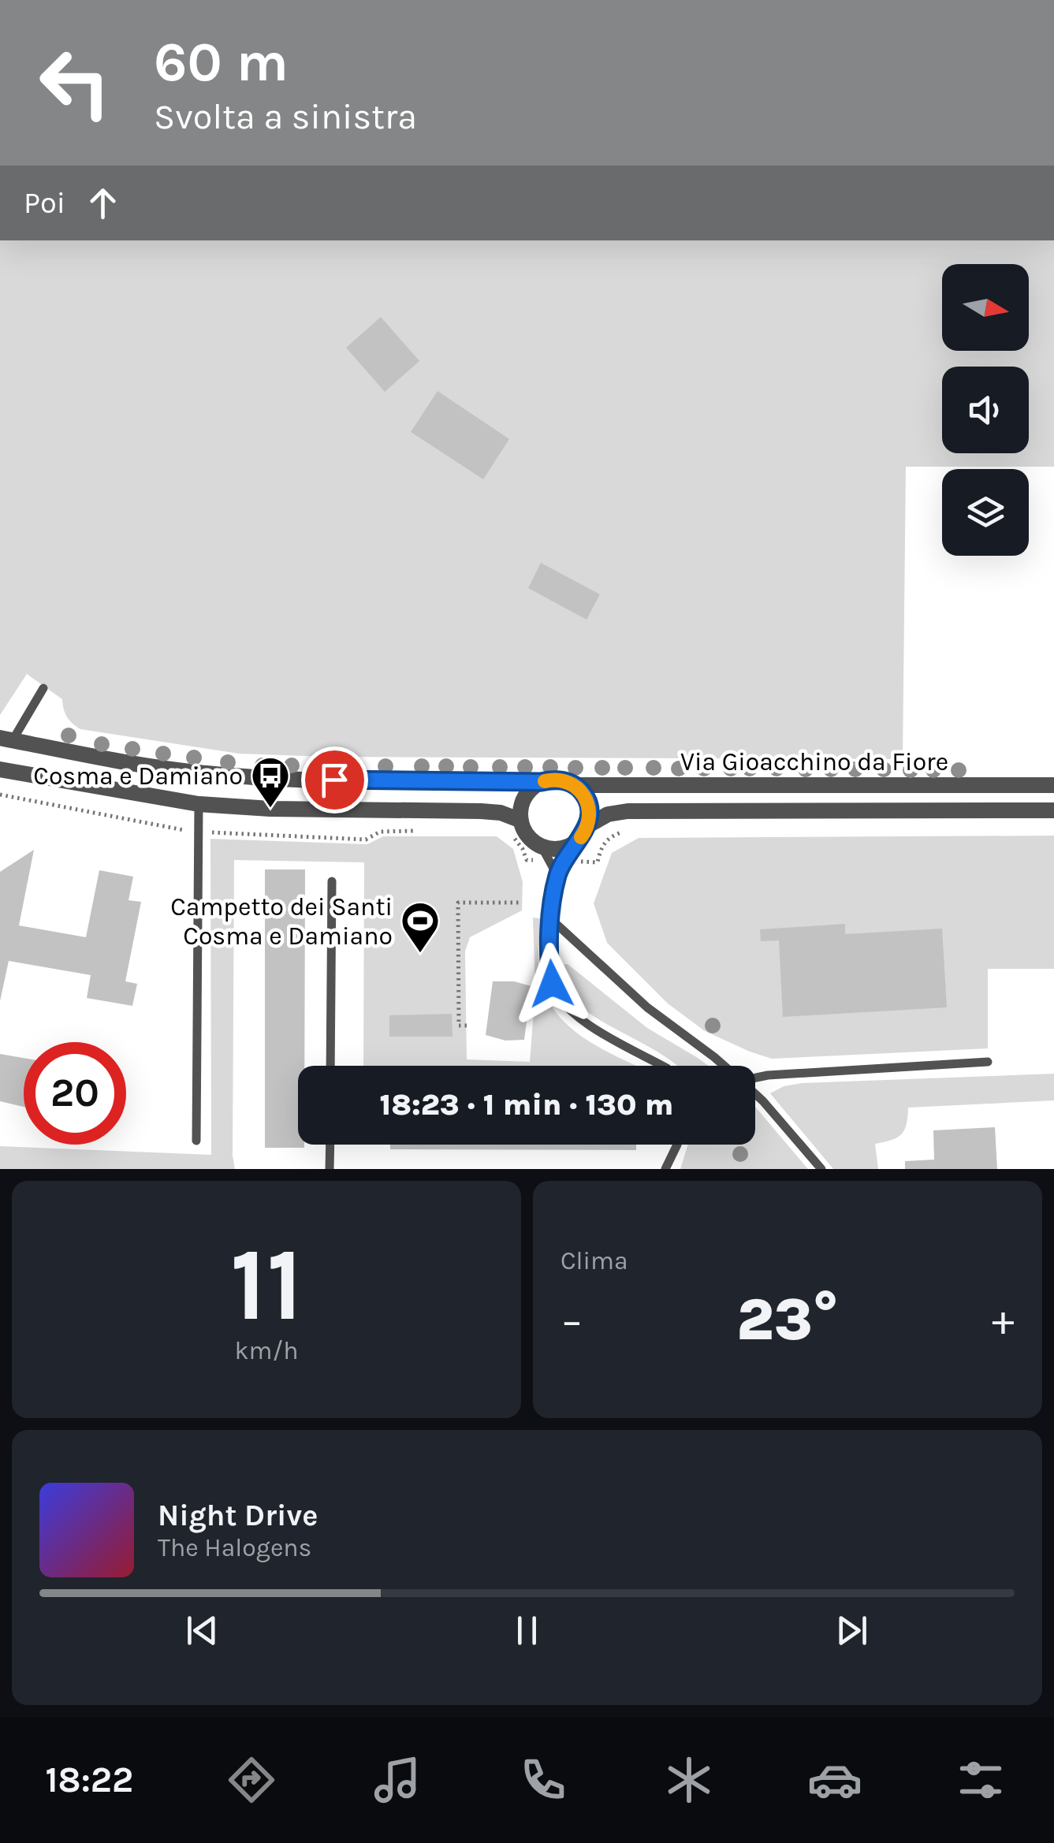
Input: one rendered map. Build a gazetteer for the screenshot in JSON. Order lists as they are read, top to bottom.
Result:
{
  "streets": {
    "street": ["Via Gioacchino da Fiore"]
  },
  "places": {
    "bus stop": ["Cosma e Damiano"],
    "sports": ["Campetto dei Santi Cosma e Damiano"]
  },
  "north": "right",
  "page": {
    "turn": ["60 m", "Svolta a sinistra"],
    "then": "Poi",
    "limit": "20",
    "trip": "18:23 · 1 min · 130 m",
    "tile": [
      ["11", "km/h"],
      "Clima"
    ],
    "heat": ["−", "23°", "+"],
    "song": ["Night Drive", "The Halogens"],
    "tabs": "18:22"
  }
}
